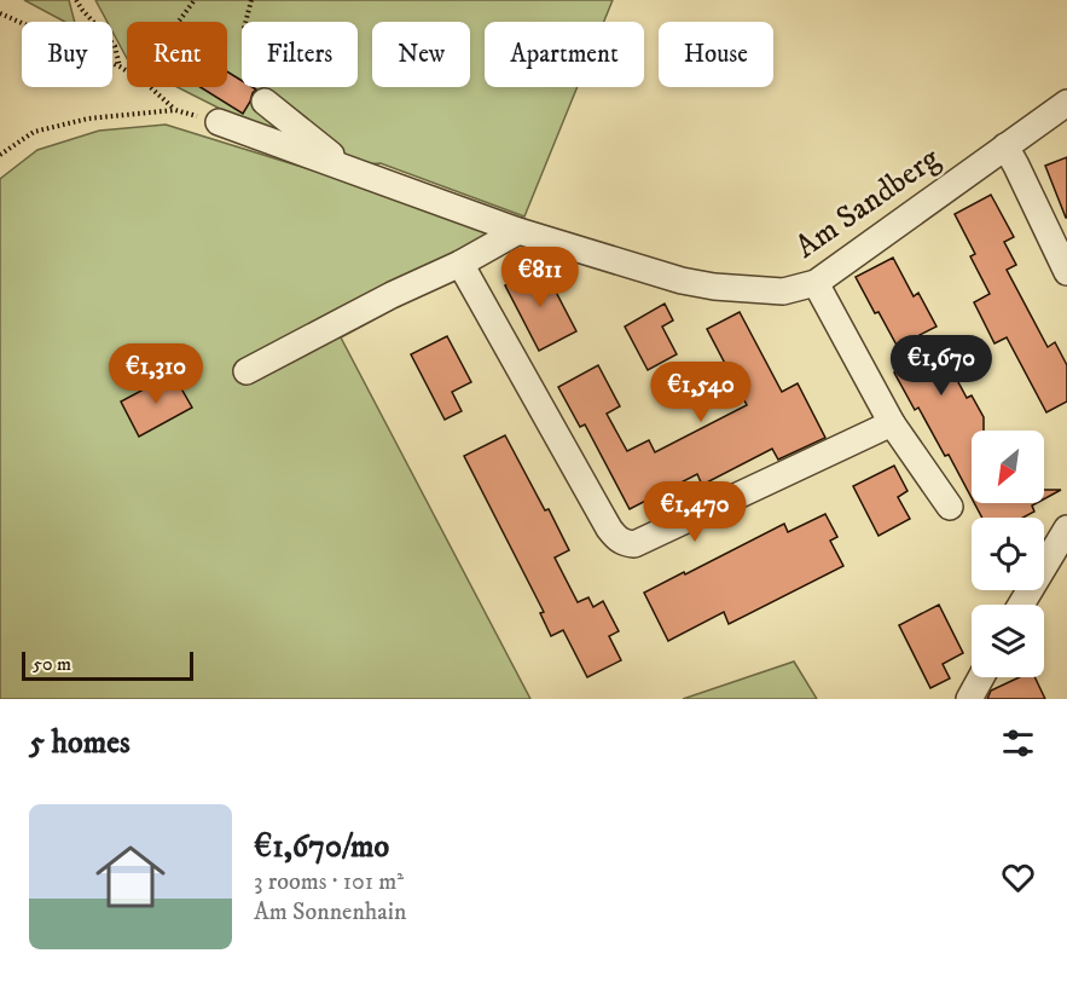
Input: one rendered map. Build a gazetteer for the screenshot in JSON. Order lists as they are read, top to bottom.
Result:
{
  "streets": {
    "street": ["Am Sandberg"]
  },
  "scale_bar": "50 m",
  "north": "bottom left",
  "page": {
    "chip": [
      "Buy",
      "Rent",
      "Filters",
      "New",
      "Apartment",
      "House"
    ],
    "price": [
      "€811",
      "€1,670",
      "€1,310",
      "€1,540",
      "€1,470"
    ],
    "scale": "50 m",
    "heading": "5 homes",
    "list": [
      {
        "name": "€1,670/mo",
        "note": "3 rooms · 101 m² · Am Sonnenhain"
      }
    ]
  }
}
